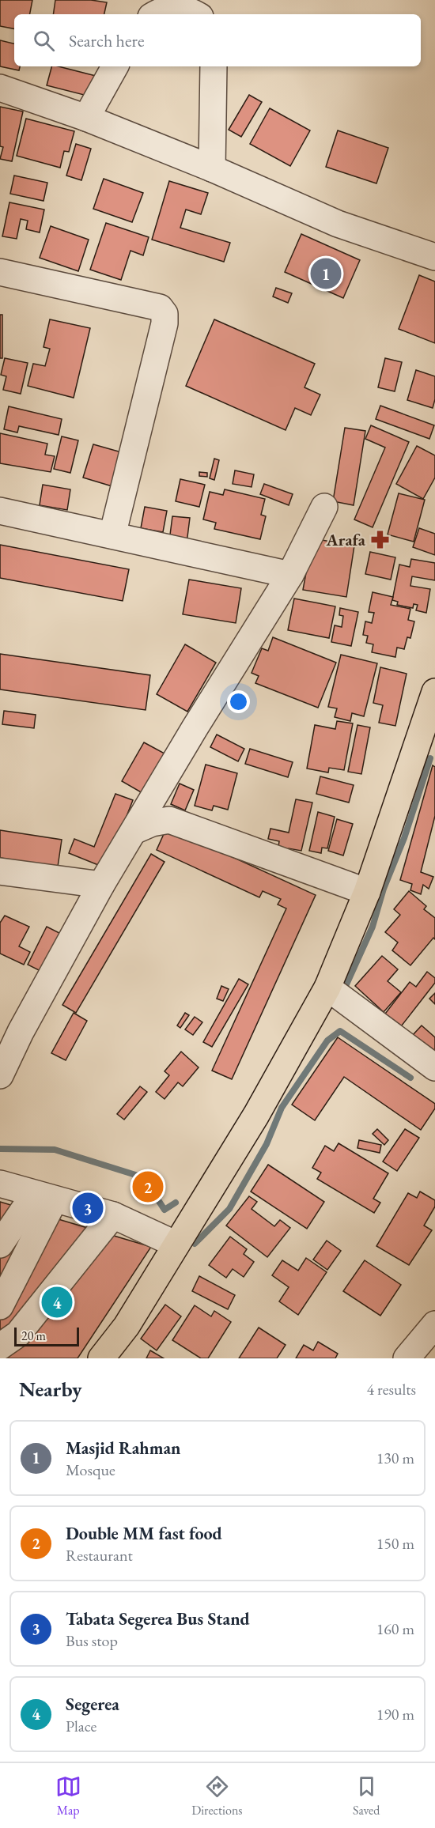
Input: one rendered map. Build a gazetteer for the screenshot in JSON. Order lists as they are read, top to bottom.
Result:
{
  "places": {
    "pharmacy": ["Arafa"]
  },
  "scale_bar": "20 m",
  "page": {
    "search": "Search here",
    "pins": [
      "1",
      "2",
      "3",
      "4"
    ],
    "scale": "20 m",
    "heading": ["Nearby", "4 results"],
    "list": [
      {
        "mark": "1",
        "name": "Masjid Rahman",
        "note": "Mosque",
        "value": "130 m"
      },
      {
        "mark": "2",
        "name": "Double MM fast food",
        "note": "Restaurant",
        "value": "150 m"
      },
      {
        "mark": "3",
        "name": "Tabata Segerea Bus Stand",
        "note": "Bus stop",
        "value": "160 m"
      },
      {
        "mark": "4",
        "name": "Segerea",
        "note": "Place",
        "value": "190 m"
      }
    ],
    "nav": ["Map", "Directions", "Saved"]
  }
}
